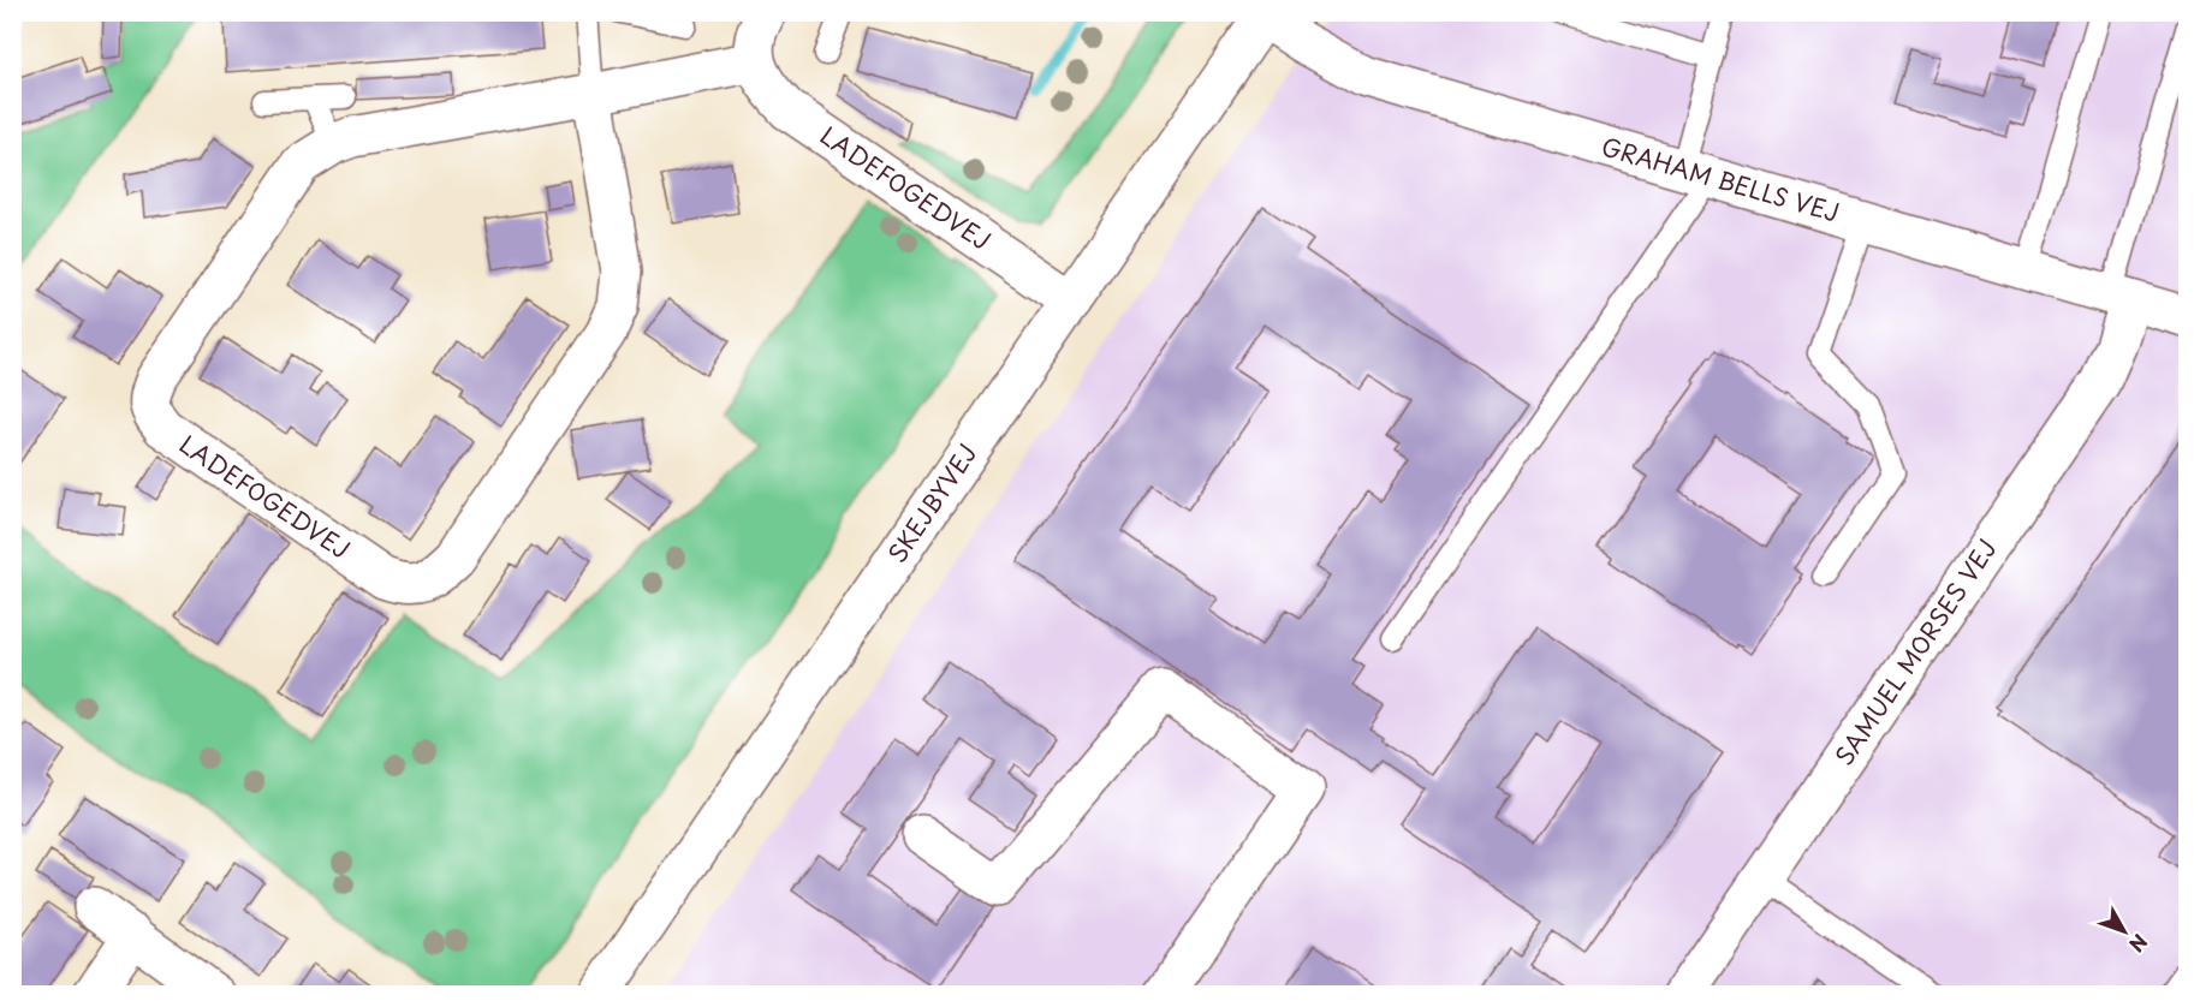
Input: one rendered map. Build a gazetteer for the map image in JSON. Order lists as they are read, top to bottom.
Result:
{
  "streets": {
    "street": [
      "GRAHAM BELLS VEJ",
      "LADEFOGEDVEJ",
      "SKEJBYVEJ",
      "SAMUEL MORSES VEJ"
    ]
  },
  "crossings": [
    ["GRAHAM BELLS VEJ", "SKEJBYVEJ"],
    ["GRAHAM BELLS VEJ", "SAMUEL MORSES VEJ"],
    ["LADEFOGEDVEJ", "SKEJBYVEJ"]
  ],
  "north": "bottom right"
}
